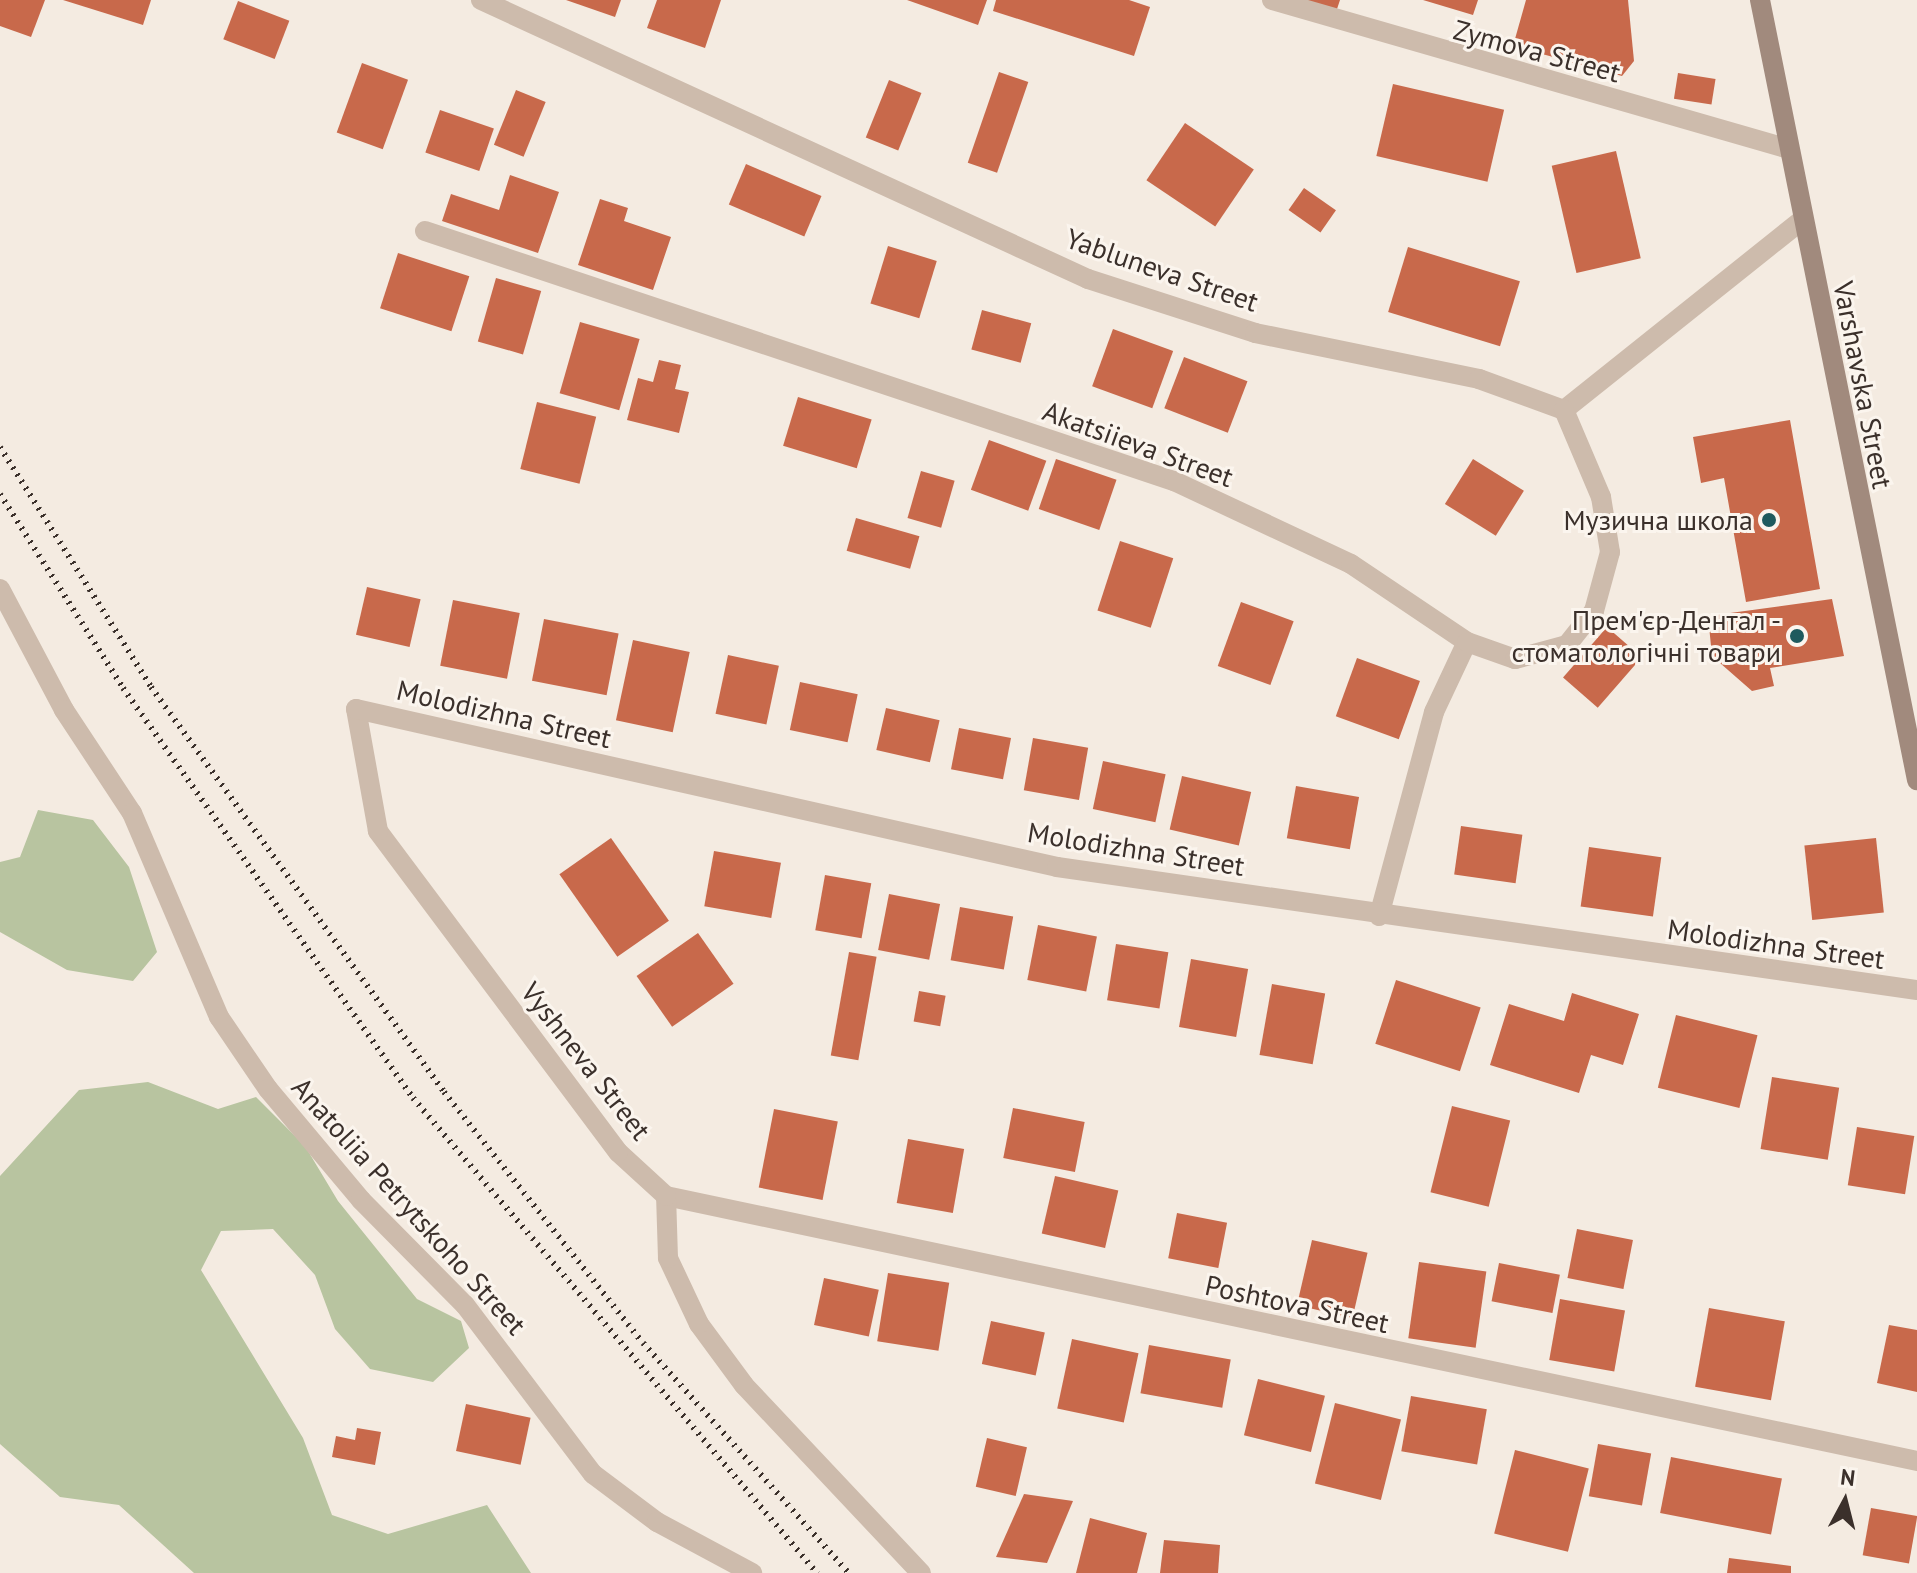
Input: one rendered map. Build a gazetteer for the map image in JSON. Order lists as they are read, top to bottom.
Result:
{
  "streets": {
    "street": [
      "Zymova Street",
      "Yabluneva Street",
      "Varshavska Street",
      "Akatsiieva Street",
      "Molodizhna Street",
      "Vyshneva Street",
      "Anatoliia Petrytskoho Street",
      "Poshtova Street"
    ]
  },
  "crossings": [
    ["Zymova Street", "Varshavska Street"],
    ["Yabluneva Street", "Akatsiieva Street"],
    ["Molodizhna Street", "Vyshneva Street"],
    ["Vyshneva Street", "Poshtova Street"]
  ],
  "places": ["Музична школа", "Прем'єр-Дентал - стоматологічні товари"],
  "north": "top"
}
